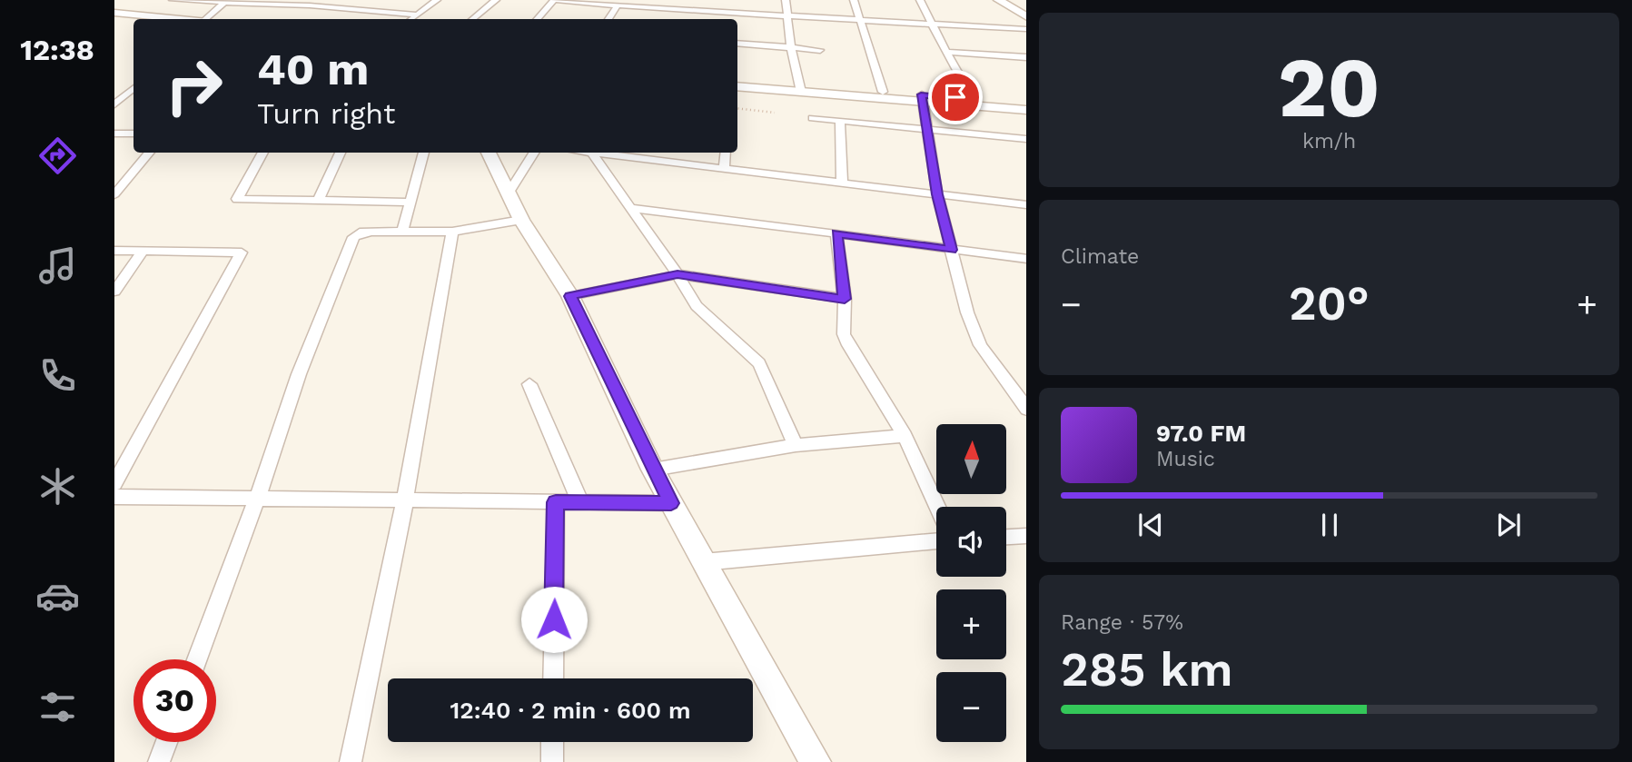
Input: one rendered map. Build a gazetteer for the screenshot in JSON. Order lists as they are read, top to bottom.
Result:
{
  "north": "top",
  "page": {
    "tabs": "12:38",
    "tile": [
      ["20", "km/h"],
      "Climate",
      ["Range · 57%", "285 km"]
    ],
    "turn": ["40 m", "Turn right"],
    "heat": ["−", "20°", "+"],
    "song": ["97.0 FM", "Music"],
    "map_buttons": ["+", "−"],
    "limit": "30",
    "trip": "12:40 · 2 min · 600 m"
  }
}
